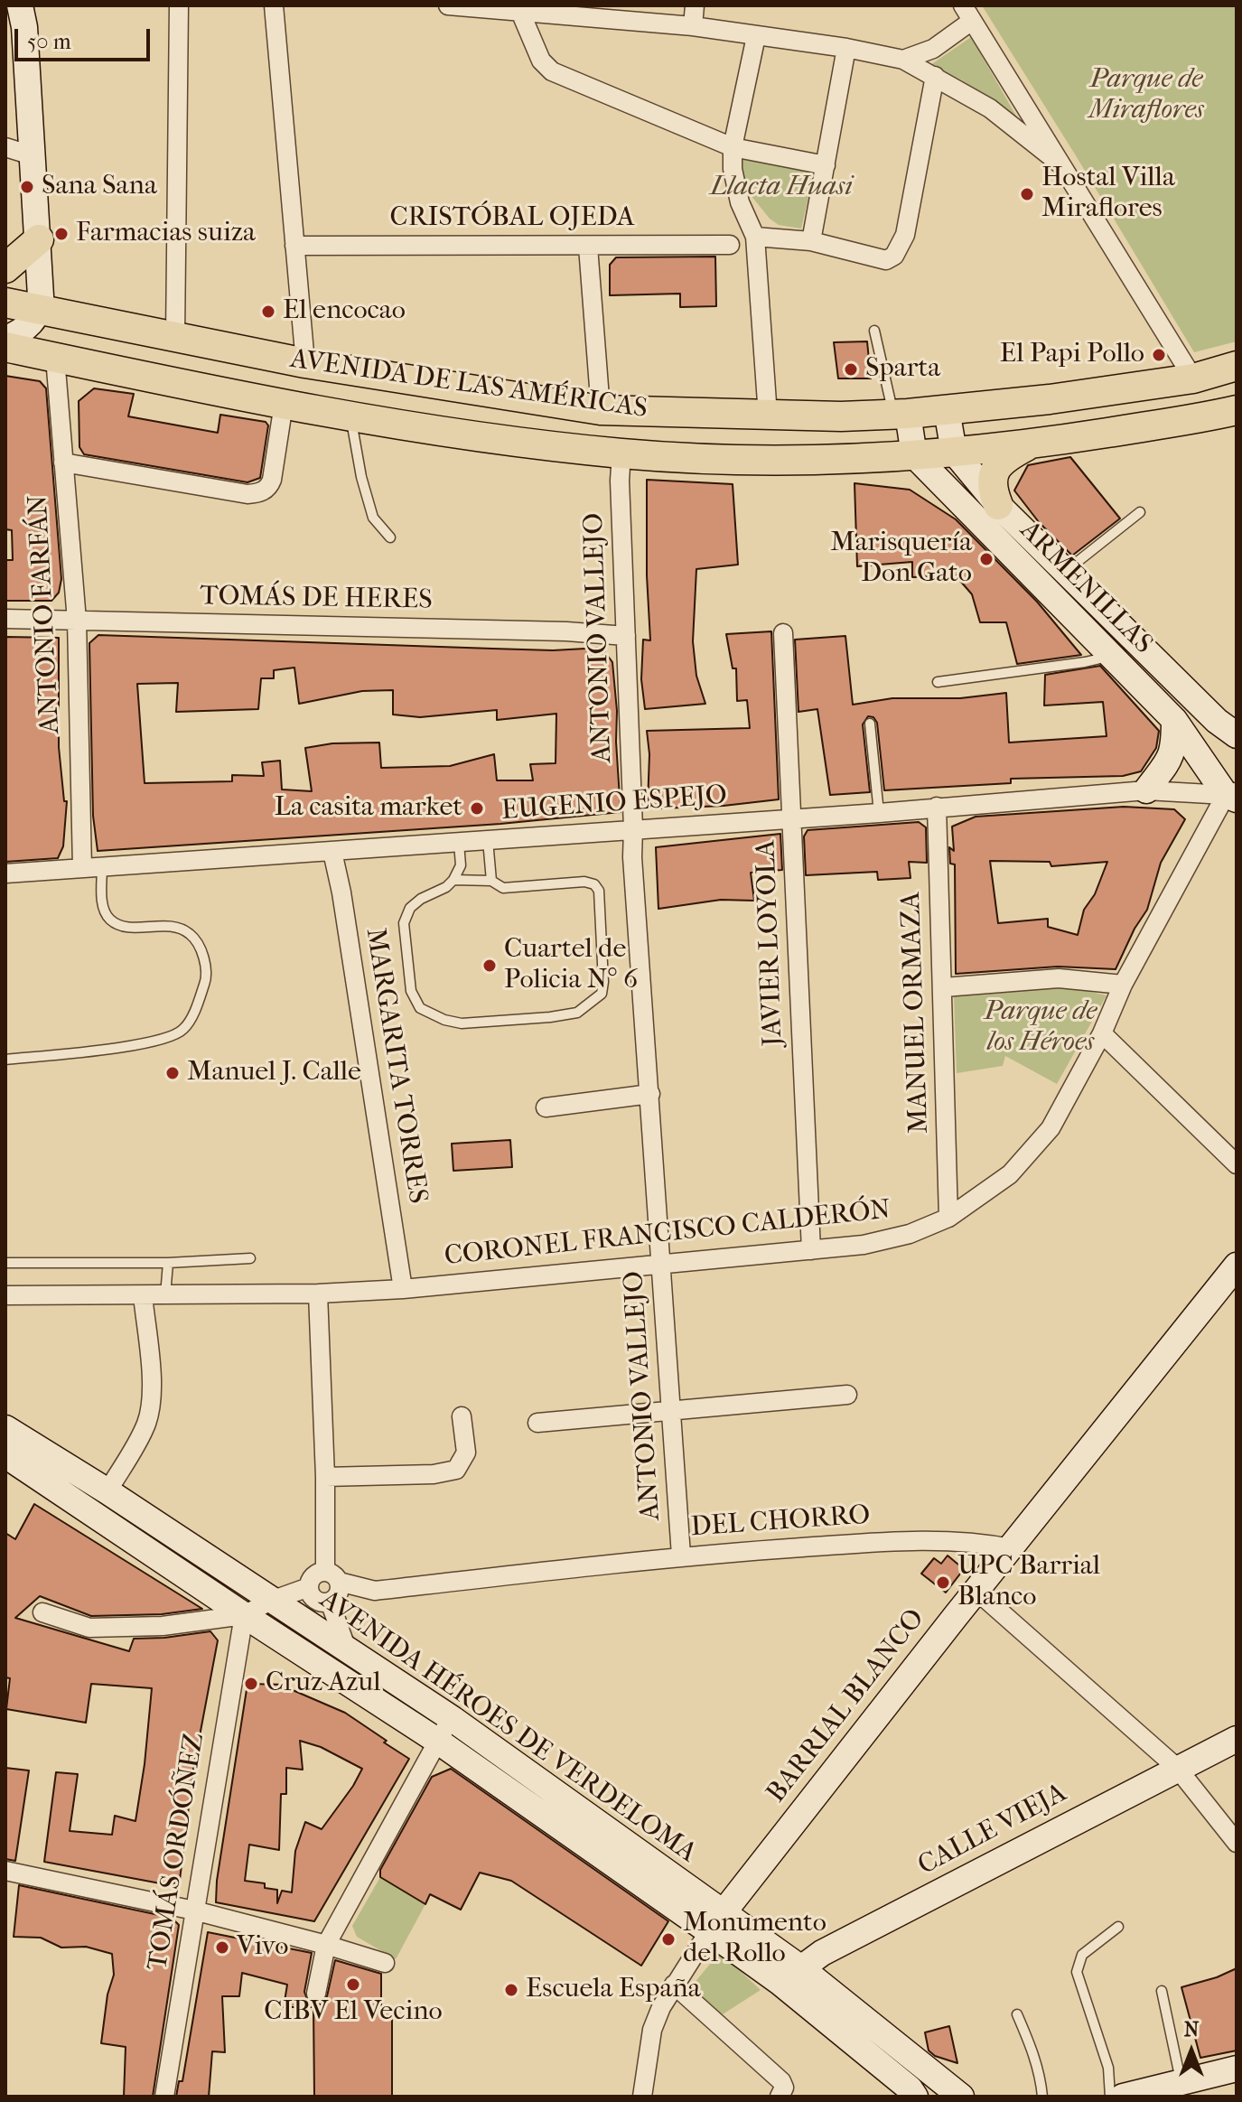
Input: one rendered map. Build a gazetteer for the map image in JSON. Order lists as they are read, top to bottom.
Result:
{
  "streets": {
    "main road": [
      "AVENIDA DE LAS AMÉRICAS",
      "ARMENILLAS",
      "BARRIAL BLANCO",
      "AVENIDA HÉROES DE VERDELOMA",
      "CALLE VIEJA"
    ],
    "street": [
      "CRISTÓBAL OJEDA",
      "TOMÁS DE HERES",
      "ANTONIO FARFÁN",
      "ANTONIO VALLEJO",
      "EUGENIO ESPEJO",
      "JAVIER LOYOLA",
      "MANUEL ORMAZA",
      "MARGARITA TORRES",
      "CORONEL FRANCISCO CALDERÓN",
      "DEL CHORRO",
      "TOMÁS ORDÓÑEZ"
    ]
  },
  "crossings": [
    ["AVENIDA DE LAS AMÉRICAS", "ARMENILLAS"],
    ["AVENIDA DE LAS AMÉRICAS", "ANTONIO FARFÁN"],
    ["AVENIDA DE LAS AMÉRICAS", "ANTONIO VALLEJO"],
    ["ARMENILLAS", "EUGENIO ESPEJO"],
    ["ARMENILLAS", "CORONEL FRANCISCO CALDERÓN"],
    ["TOMÁS DE HERES", "ANTONIO FARFÁN"],
    ["TOMÁS DE HERES", "ANTONIO VALLEJO"],
    ["ANTONIO FARFÁN", "EUGENIO ESPEJO"],
    ["ANTONIO VALLEJO", "EUGENIO ESPEJO"],
    ["ANTONIO VALLEJO", "CORONEL FRANCISCO CALDERÓN"],
    ["ANTONIO VALLEJO", "DEL CHORRO"],
    ["EUGENIO ESPEJO", "JAVIER LOYOLA"],
    ["EUGENIO ESPEJO", "MANUEL ORMAZA"],
    ["EUGENIO ESPEJO", "MARGARITA TORRES"],
    ["EUGENIO ESPEJO", "CORONEL FRANCISCO CALDERÓN"],
    ["JAVIER LOYOLA", "CORONEL FRANCISCO CALDERÓN"],
    ["MANUEL ORMAZA", "CORONEL FRANCISCO CALDERÓN"],
    ["MARGARITA TORRES", "CORONEL FRANCISCO CALDERÓN"],
    ["DEL CHORRO", "BARRIAL BLANCO"],
    ["BARRIAL BLANCO", "AVENIDA HÉROES DE VERDELOMA"],
    ["AVENIDA HÉROES DE VERDELOMA", "CALLE VIEJA"],
    ["AVENIDA HÉROES DE VERDELOMA", "TOMÁS ORDÓÑEZ"]
  ],
  "parks": ["Parque de Miraflores", "Llacta Huasi", "Parque de los Héroes"],
  "places": [
    "Sana Sana",
    "Hostal Villa Miraflores",
    "Farmacias suiza",
    "El encocao",
    "El Papi Pollo",
    "Sparta",
    "Marisquería Don Gato",
    "La casita market",
    "Cuartel de Policia N° 6",
    "Manuel J. Calle",
    "UPC Barrial Blanco",
    "Cruz Azul",
    "Monumento del Rollo",
    "Vivo",
    "CIBV El Vecino",
    "Escuela España"
  ],
  "scale_bar": "50 m",
  "north": "top"
}
